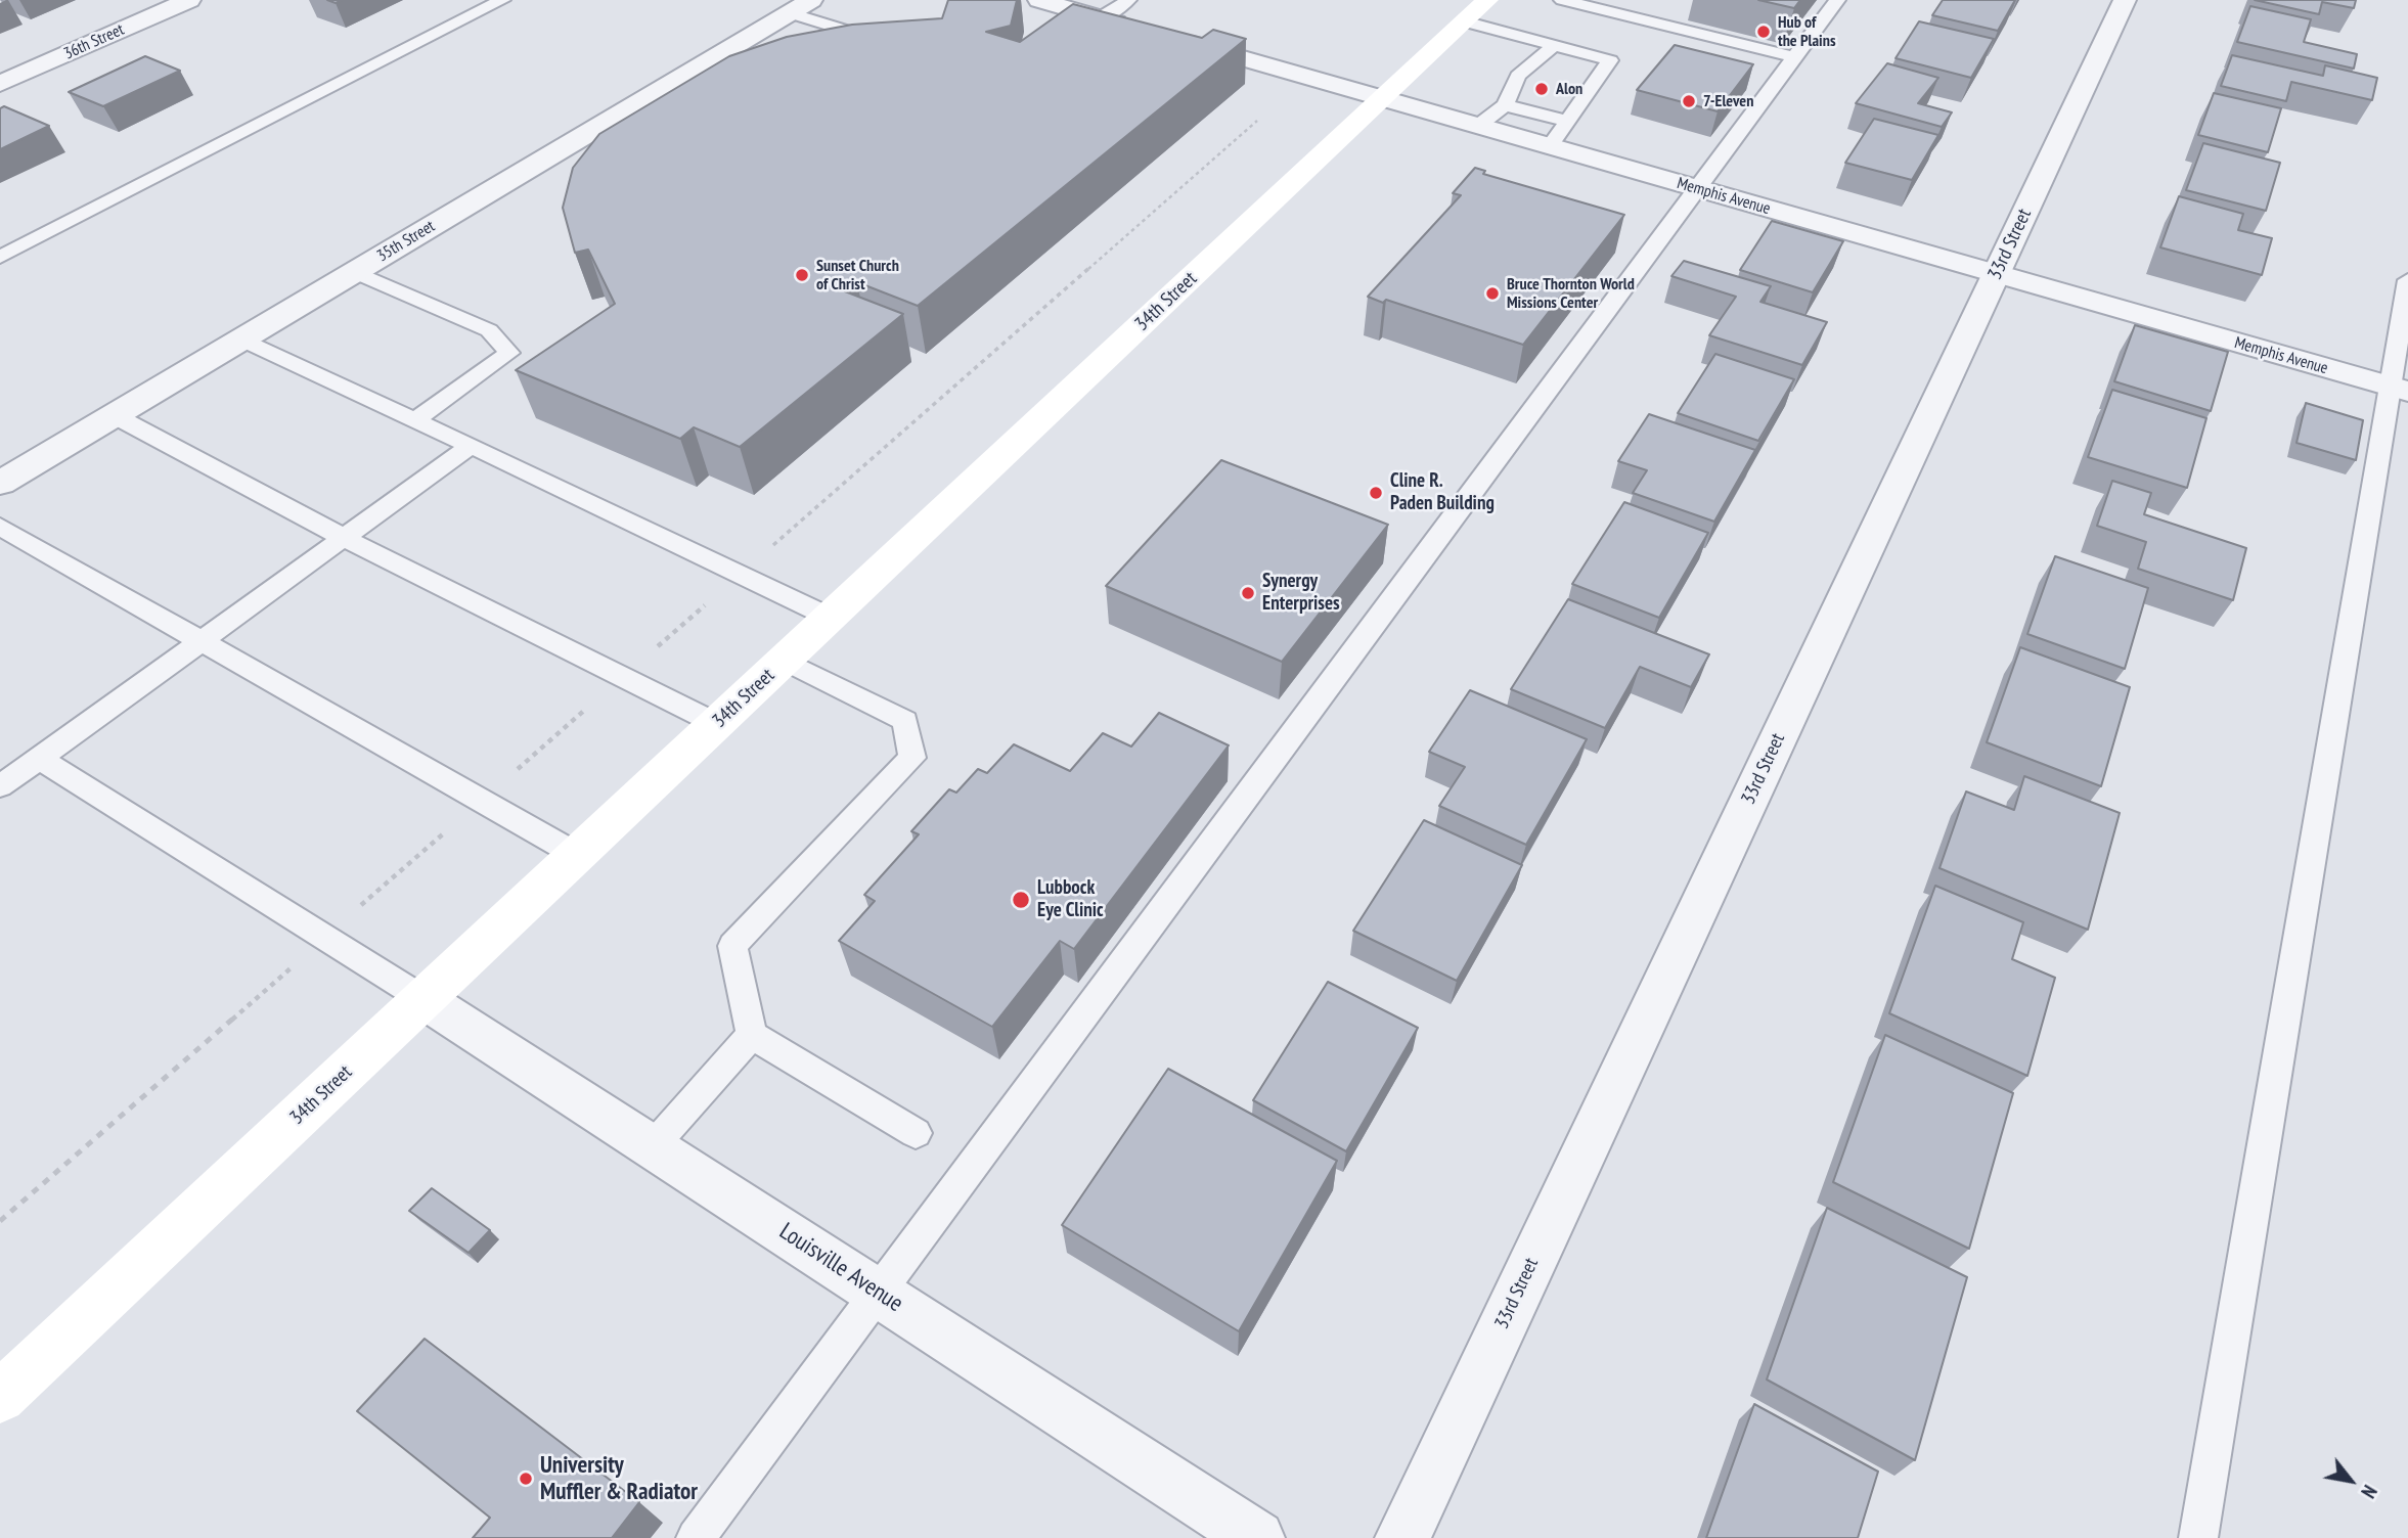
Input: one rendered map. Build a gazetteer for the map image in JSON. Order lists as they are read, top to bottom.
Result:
{
  "streets": {
    "main road": ["34th Street"],
    "street": [
      "36th Street",
      "Memphis Avenue",
      "35th Street",
      "33rd Street",
      "Louisville Avenue"
    ]
  },
  "crossings": [
    ["Memphis Avenue", "33rd Street"],
    ["Memphis Avenue", "34th Street"],
    ["34th Street", "Louisville Avenue"]
  ],
  "places": [
    "Hub of the Plains",
    "Alon",
    "7-Eleven",
    "Sunset Church of Christ",
    "Bruce Thornton World Missions Center",
    "Cline R. Paden Building",
    "Synergy Enterprises",
    "Lubbock Eye Clinic",
    "University Muffler & Radiator"
  ],
  "north": "bottom right"
}
